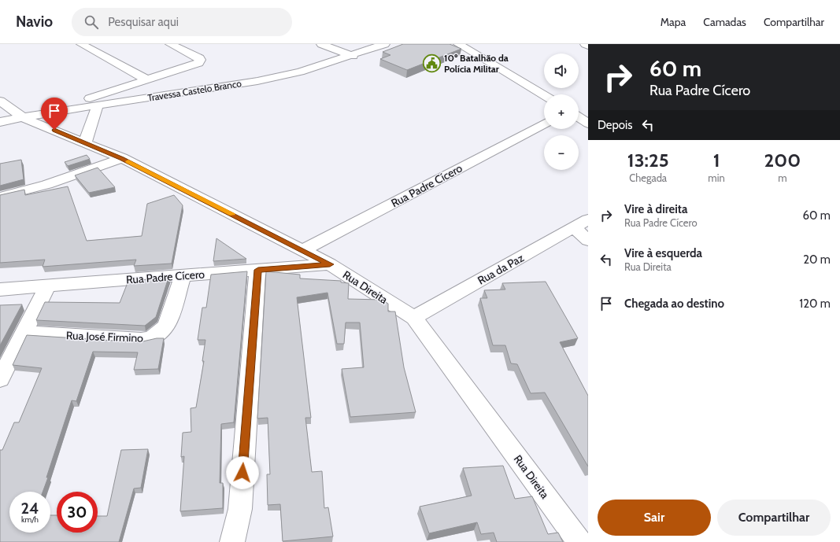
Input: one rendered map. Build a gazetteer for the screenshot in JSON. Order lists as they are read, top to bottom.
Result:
{
  "streets": {
    "street": [
      "Travessa Castelo Branco",
      "Rua Padre Cícero",
      "Rua da Paz",
      "Rua Direita",
      "Rua José Firmino"
    ]
  },
  "crossings": [
    ["Travessa Castelo Branco", "Rua Direita"],
    ["Rua Padre Cícero", "Rua Direita"],
    ["Rua Padre Cícero", "Rua José Firmino"],
    ["Rua da Paz", "Rua Direita"]
  ],
  "places": {
    "public building": ["10º Batalhão da Polícia Militar"]
  },
  "page": {
    "header": "Navio",
    "search": "Pesquisar aqui",
    "nav": ["Mapa", "Camadas", "Compartilhar"],
    "turn": ["60 m", "Rua Padre Cícero"],
    "map_buttons": ["+", "−"],
    "then": "Depois",
    "eta": [
      "13:25",
      "Chegada",
      "1",
      "min",
      "200",
      "m"
    ],
    "list": [
      {
        "name": "Vire à direita",
        "note": "Rua Padre Cícero",
        "value": "60 m"
      },
      {
        "name": "Vire à esquerda",
        "note": "Rua Direita",
        "value": "20 m"
      },
      {
        "name": "Chegada ao destino",
        "value": "120 m"
      }
    ],
    "speed": "24 km/h",
    "limit": "30",
    "buttons": ["Sair", "Compartilhar"]
  }
}
